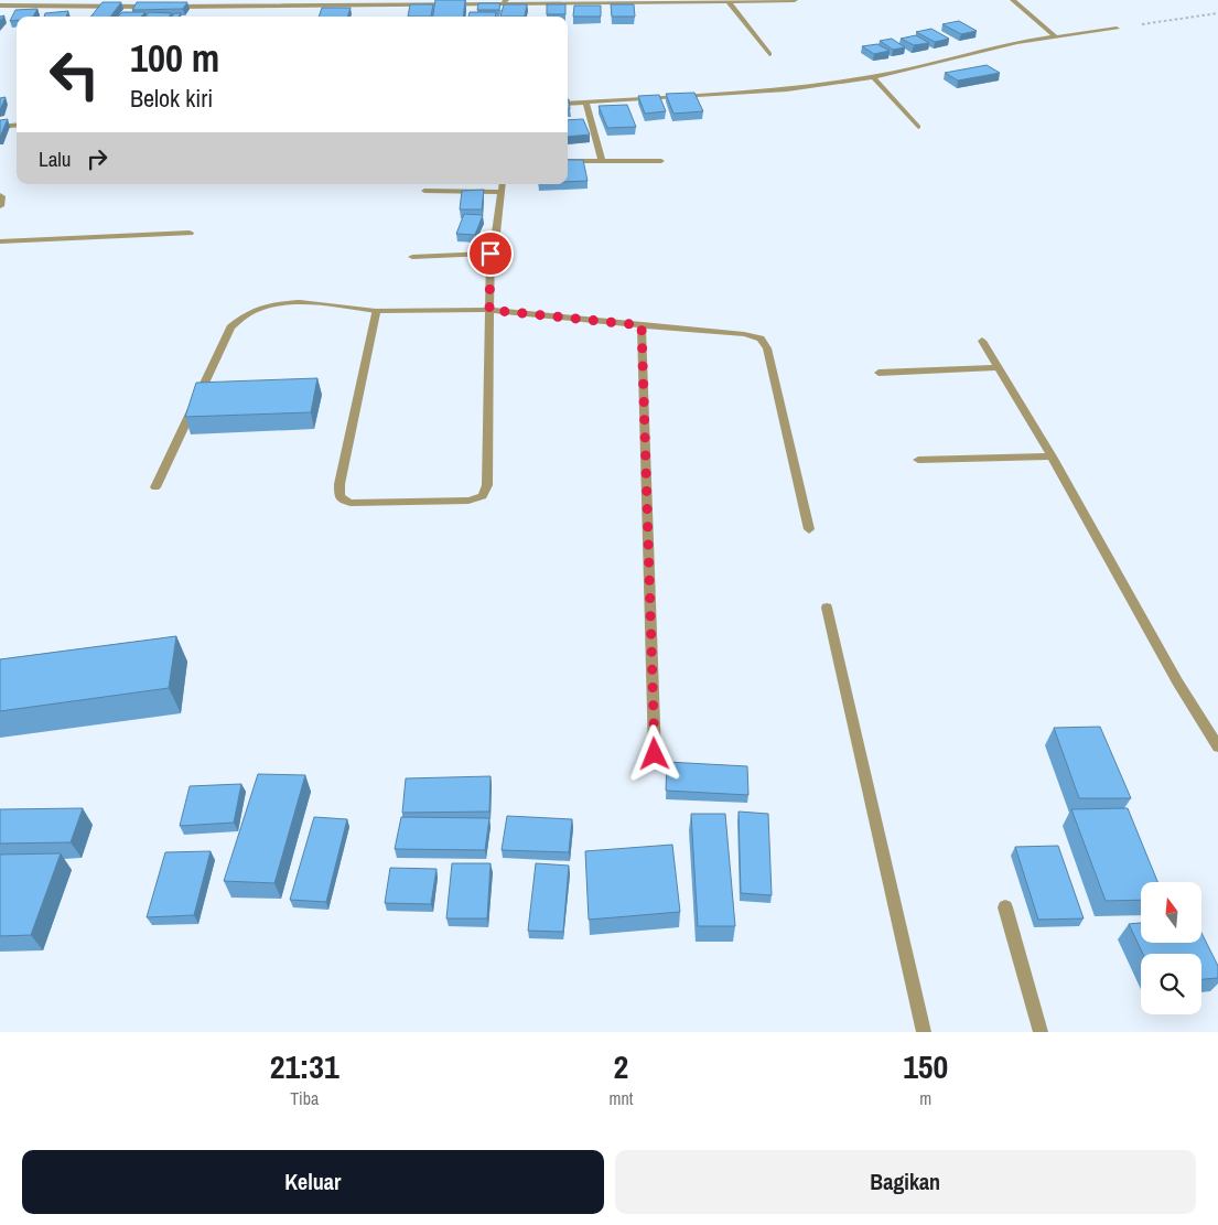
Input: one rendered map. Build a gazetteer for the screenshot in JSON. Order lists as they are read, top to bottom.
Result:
{
  "north": "top",
  "page": {
    "turn": ["100 m", "Belok kiri"],
    "then": "Lalu",
    "eta": [
      "21:31",
      "Tiba",
      "2",
      "mnt",
      "150",
      "m"
    ],
    "buttons": ["Keluar", "Bagikan"]
  }
}
